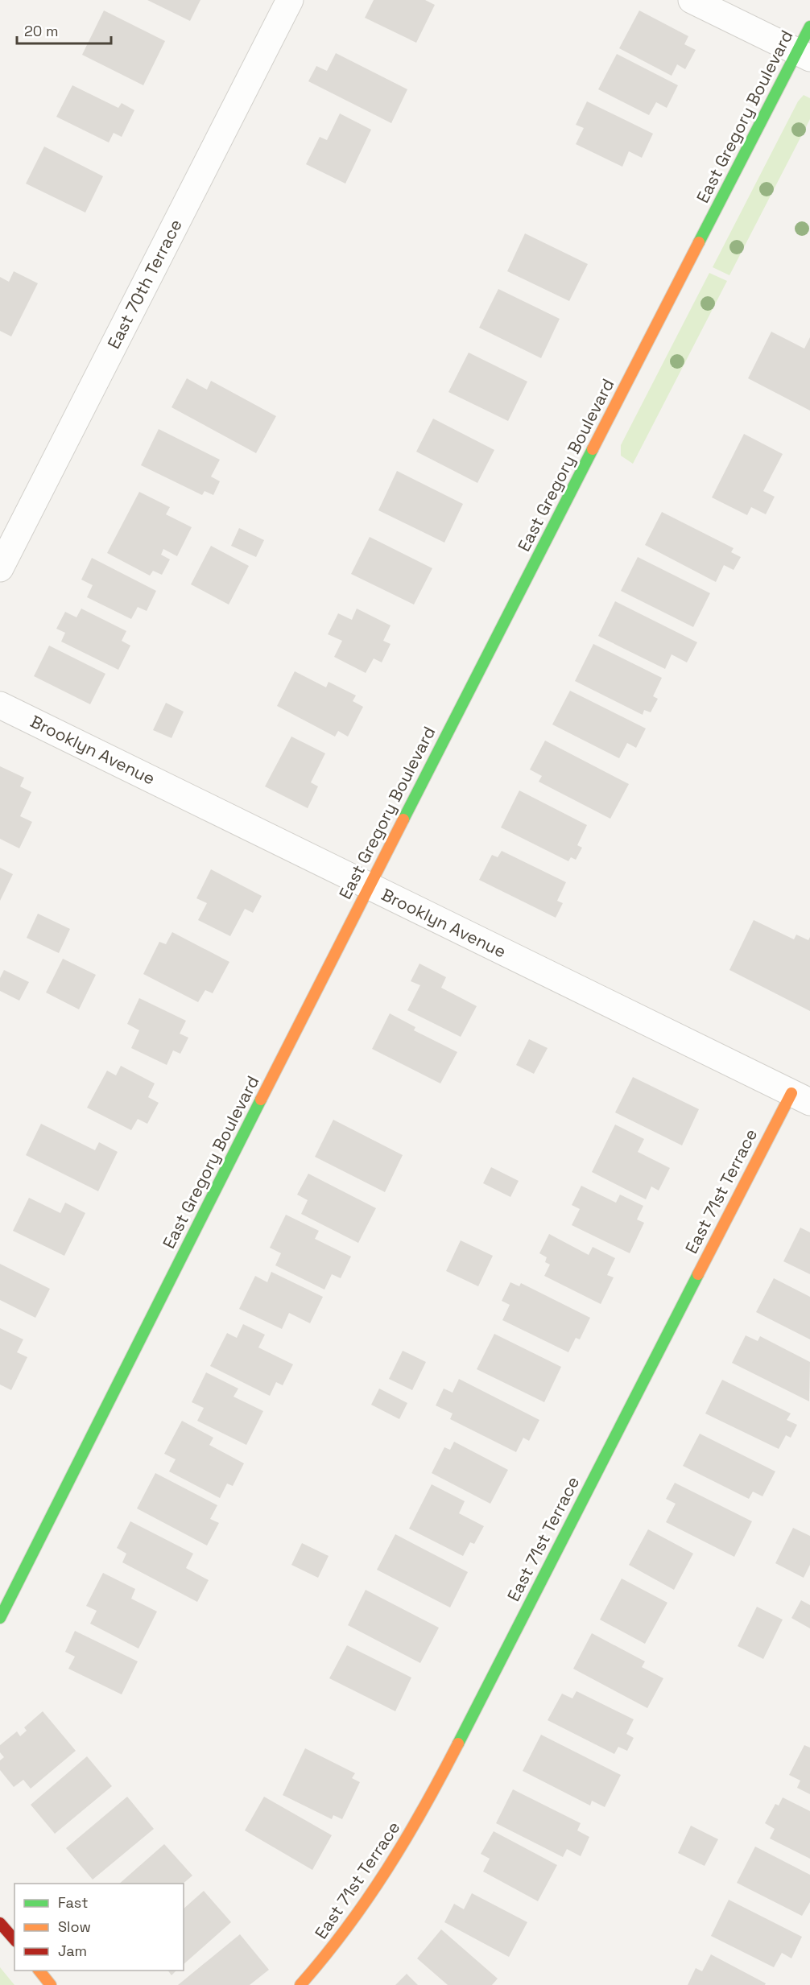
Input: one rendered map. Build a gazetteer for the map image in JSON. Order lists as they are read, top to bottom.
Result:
{
  "streets": {
    "main road": ["East Gregory Boulevard", "East 71st Terrace"],
    "street": ["East 70th Terrace", "Brooklyn Avenue"]
  },
  "crossings": [
    ["East Gregory Boulevard", "Brooklyn Avenue"],
    ["Brooklyn Avenue", "East 71st Terrace"]
  ],
  "legend": ["Fast", "Slow", "Jam"],
  "scale_bar": "20 m"
}
